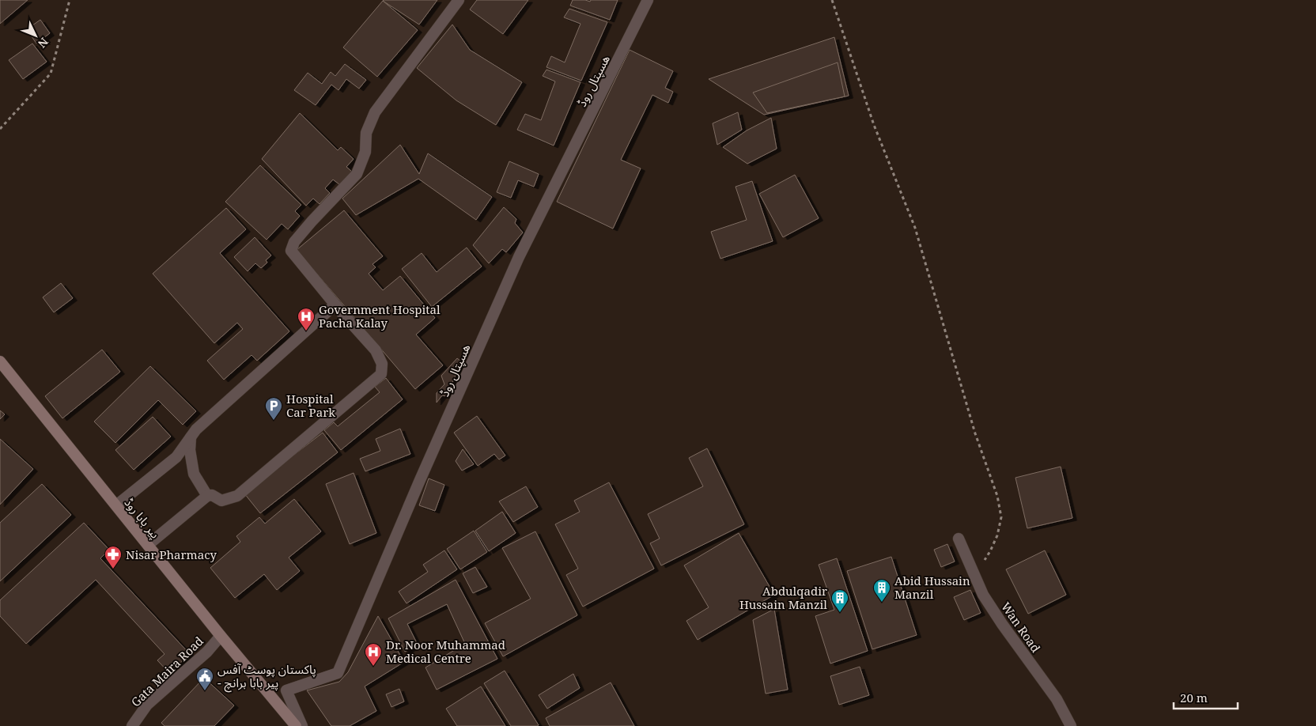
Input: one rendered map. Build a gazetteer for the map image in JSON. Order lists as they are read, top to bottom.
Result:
{
  "streets": {
    "main road": ["پیر بابا روڈ"],
    "street": ["ھسپتال روڈ", "Wan Road", "Gata Maira Road"]
  },
  "crossings": [
    ["پیر بابا روڈ", "Gata Maira Road"]
  ],
  "places": {
    "hospital": ["Government Hospital Pacha Kalay", "Dr. Noor Muhammad Medical Centre"],
    "parking": ["Hospital Car Park"],
    "pharmacy": ["Nisar Pharmacy"],
    "building": ["Abid Hussain Manzil", "Abdulqadir Hussain Manzil"],
    "public building": ["پاکستان پوسٹ آفس - پیر بابا برانچ"]
  },
  "scale_bar": "20 m",
  "north": "bottom right"
}
